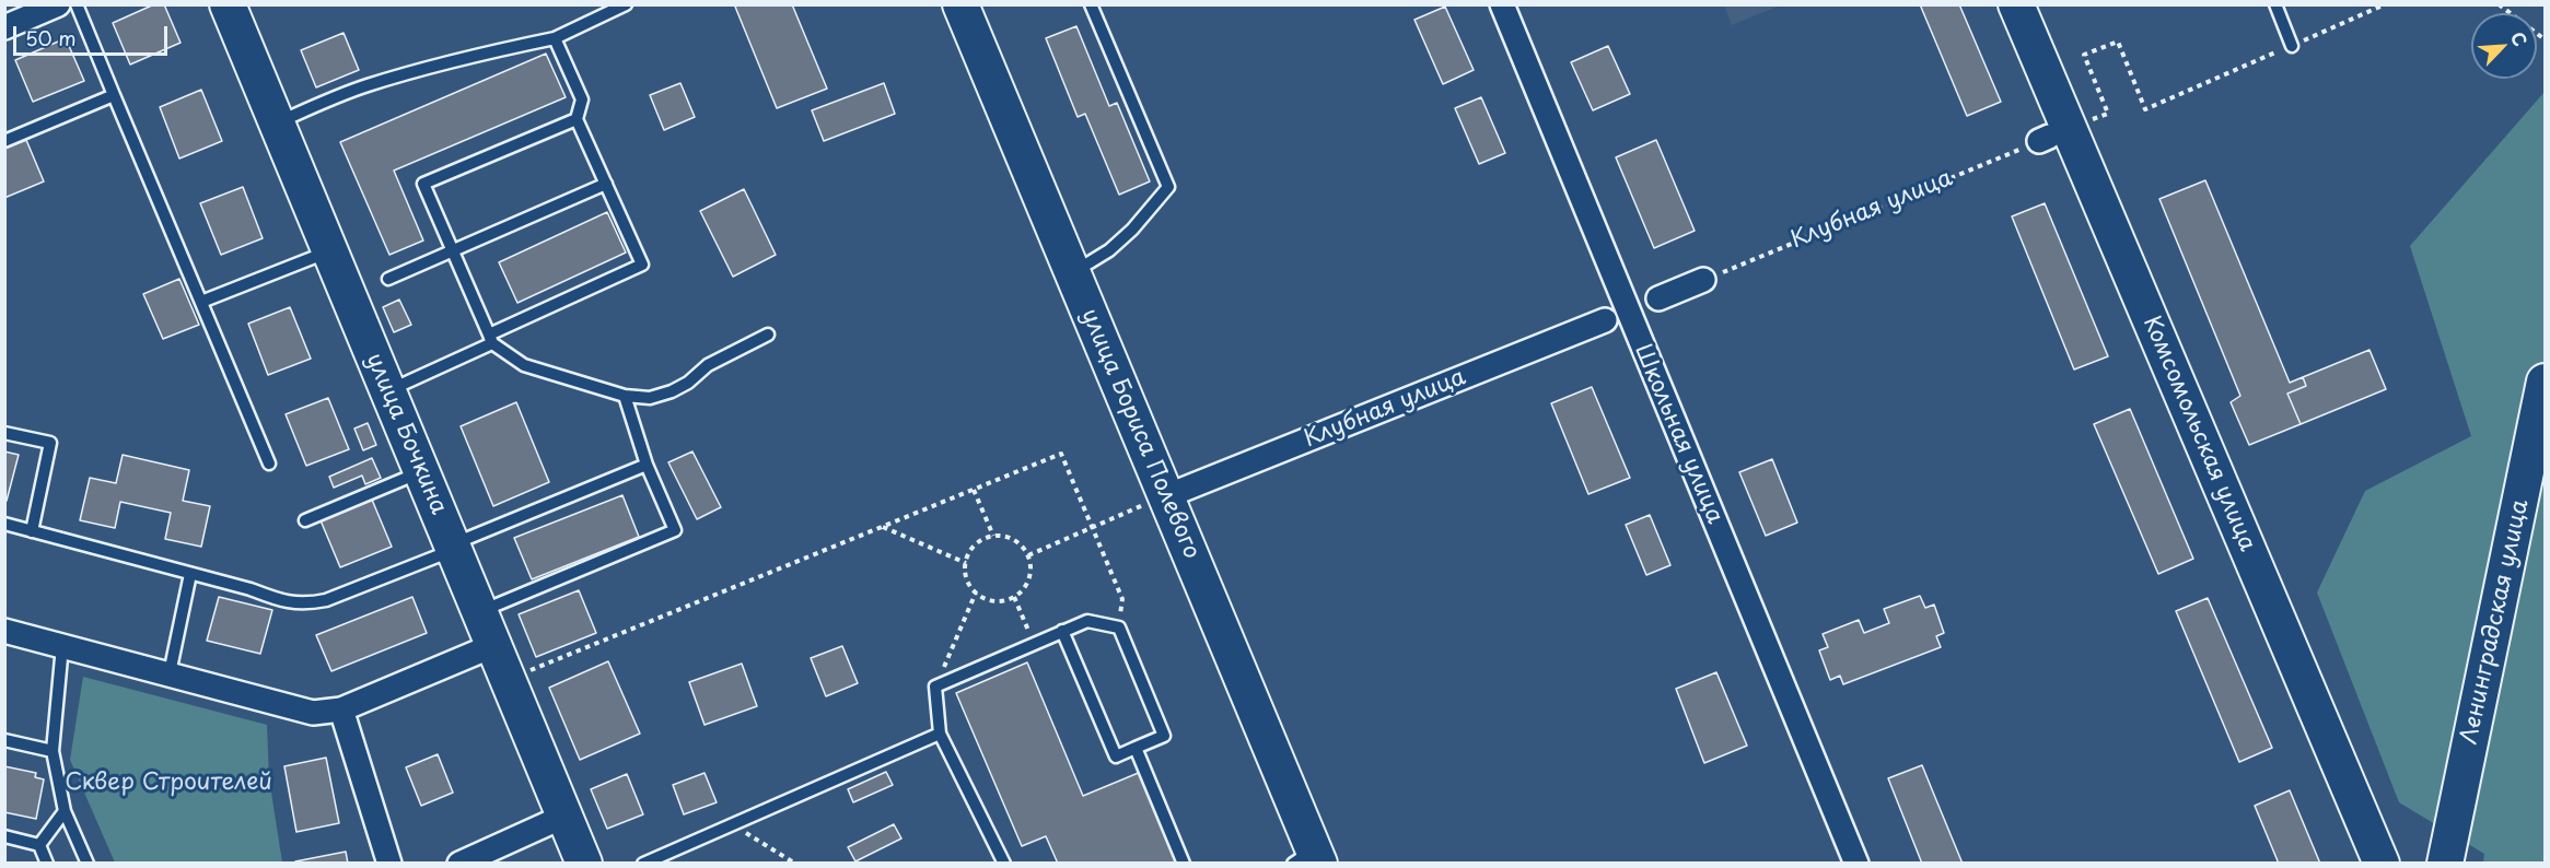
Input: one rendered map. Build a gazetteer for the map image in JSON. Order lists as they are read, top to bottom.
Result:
{
  "streets": {
    "main road": [
      "улица Бочкина",
      "улица Бориса Полевого",
      "Комсомольская улица",
      "Ленинградская улица"
    ],
    "street": ["Клубная улица", "Школьная улица"]
  },
  "crossings": [
    ["Клубная улица", "улица Бориса Полевого"]
  ],
  "parks": ["Сквер Строителей"],
  "scale_bar": "50 m",
  "north": "top right"
}
